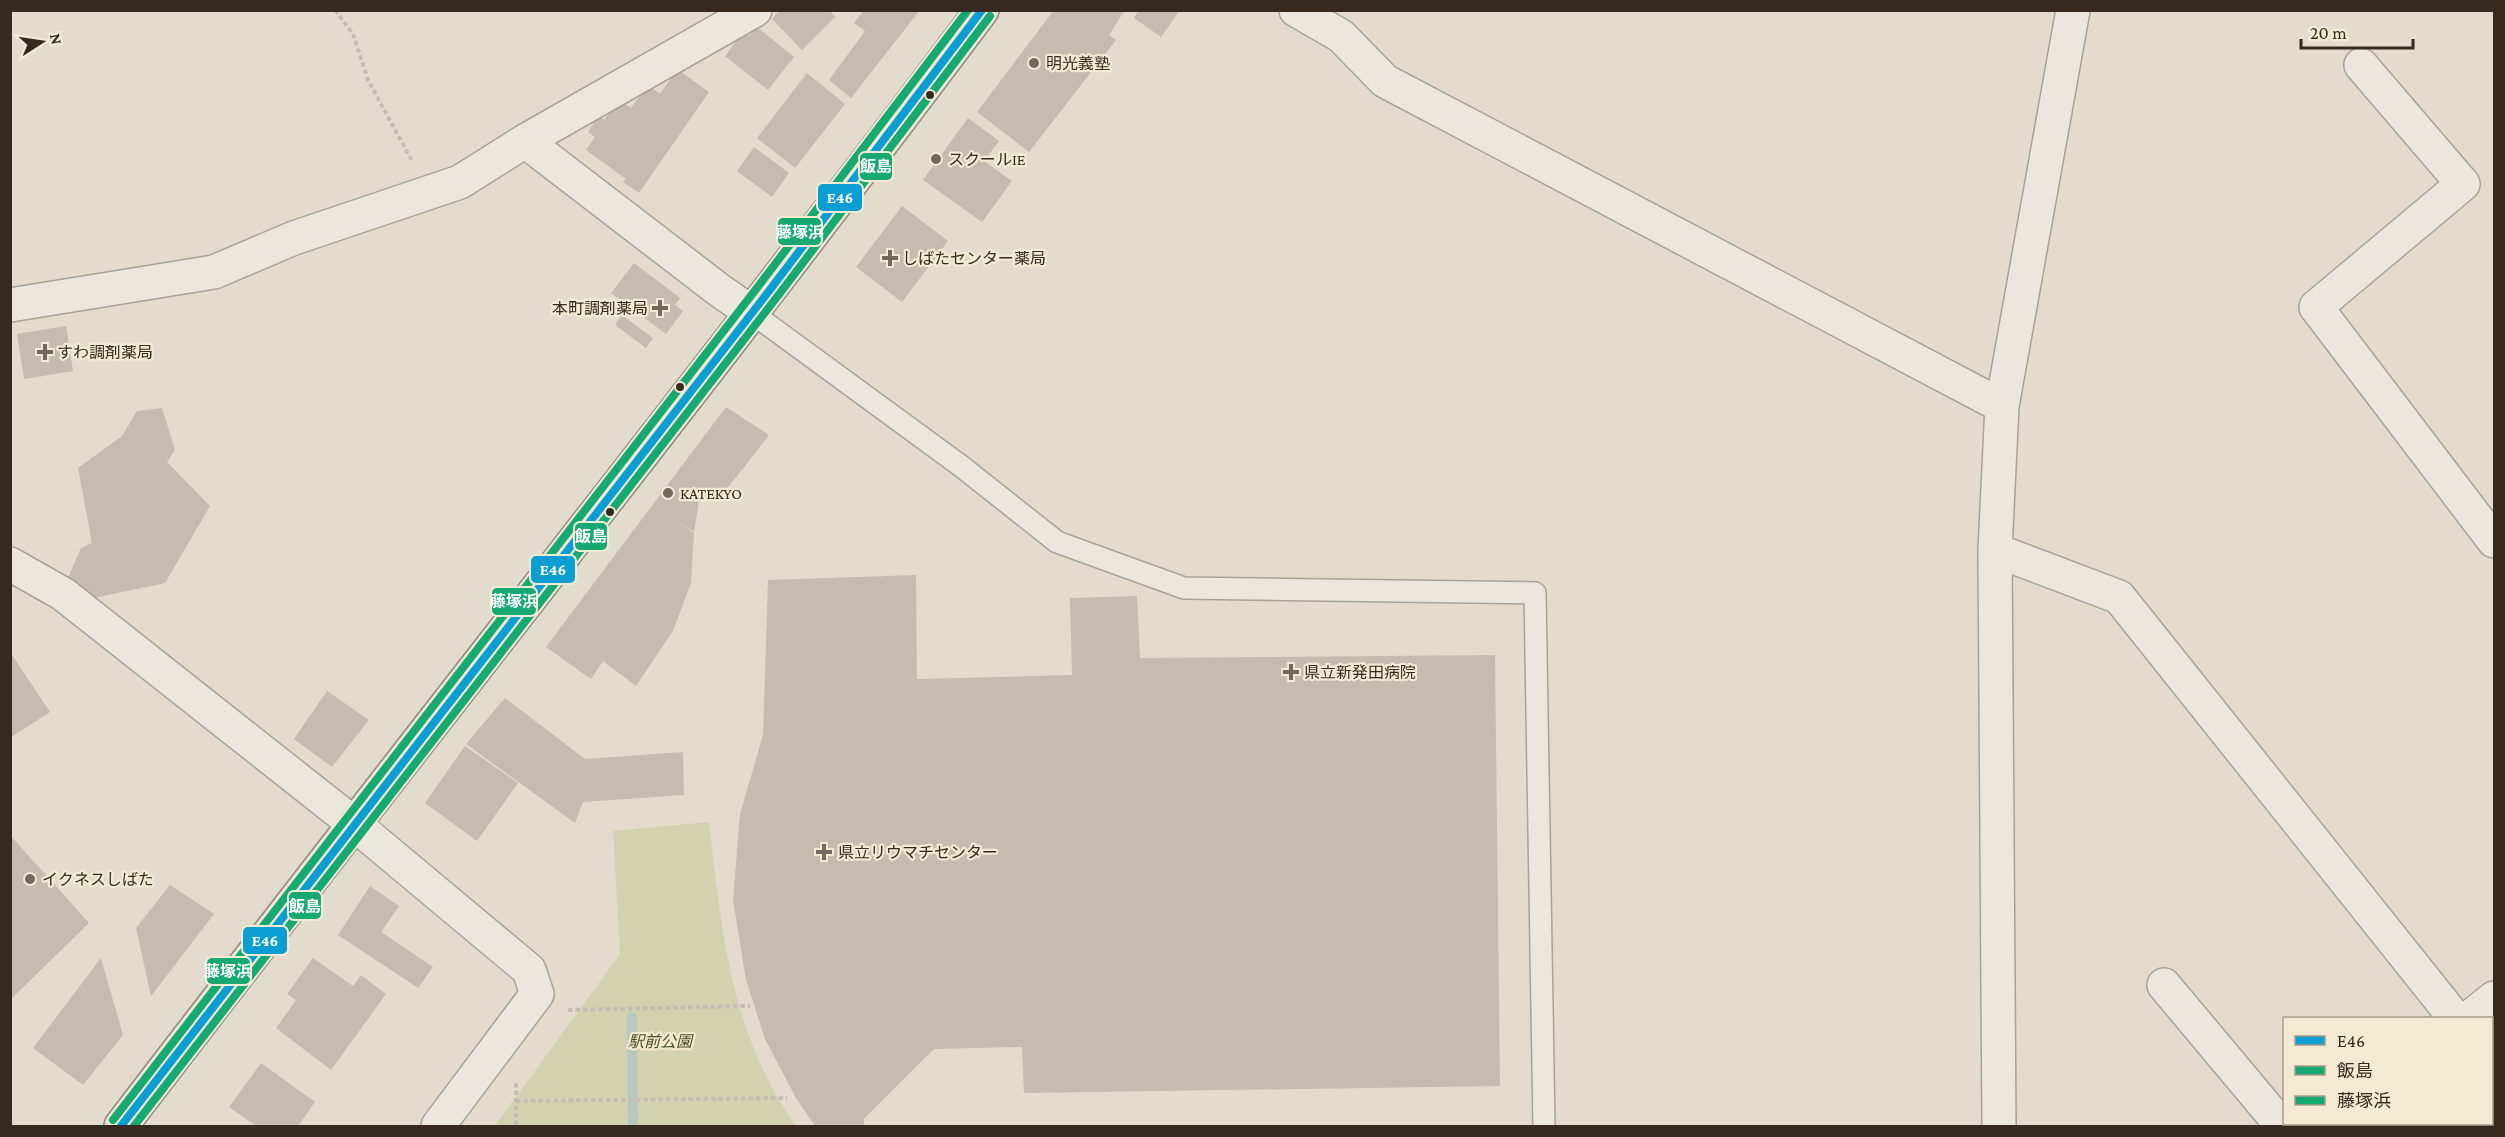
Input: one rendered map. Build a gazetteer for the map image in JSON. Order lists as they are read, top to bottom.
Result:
{
  "parks": ["駅前公園"],
  "places": {
    "other": [
      "明光義塾",
      "スクールIE",
      "KATEKYO",
      "イクネスしばた"
    ],
    "health": [
      "しばたセンター薬局",
      "本町調剤薬局",
      "すわ調剤薬局",
      "県立新発田病院",
      "県立リウマチセンター"
    ]
  },
  "lines": ["transit line E46", "transit line 藤塚浜", "transit line 飯島"],
  "legend": ["E46", "飯島", "藤塚浜"],
  "scale_bar": "20 m",
  "north": "right"
}
